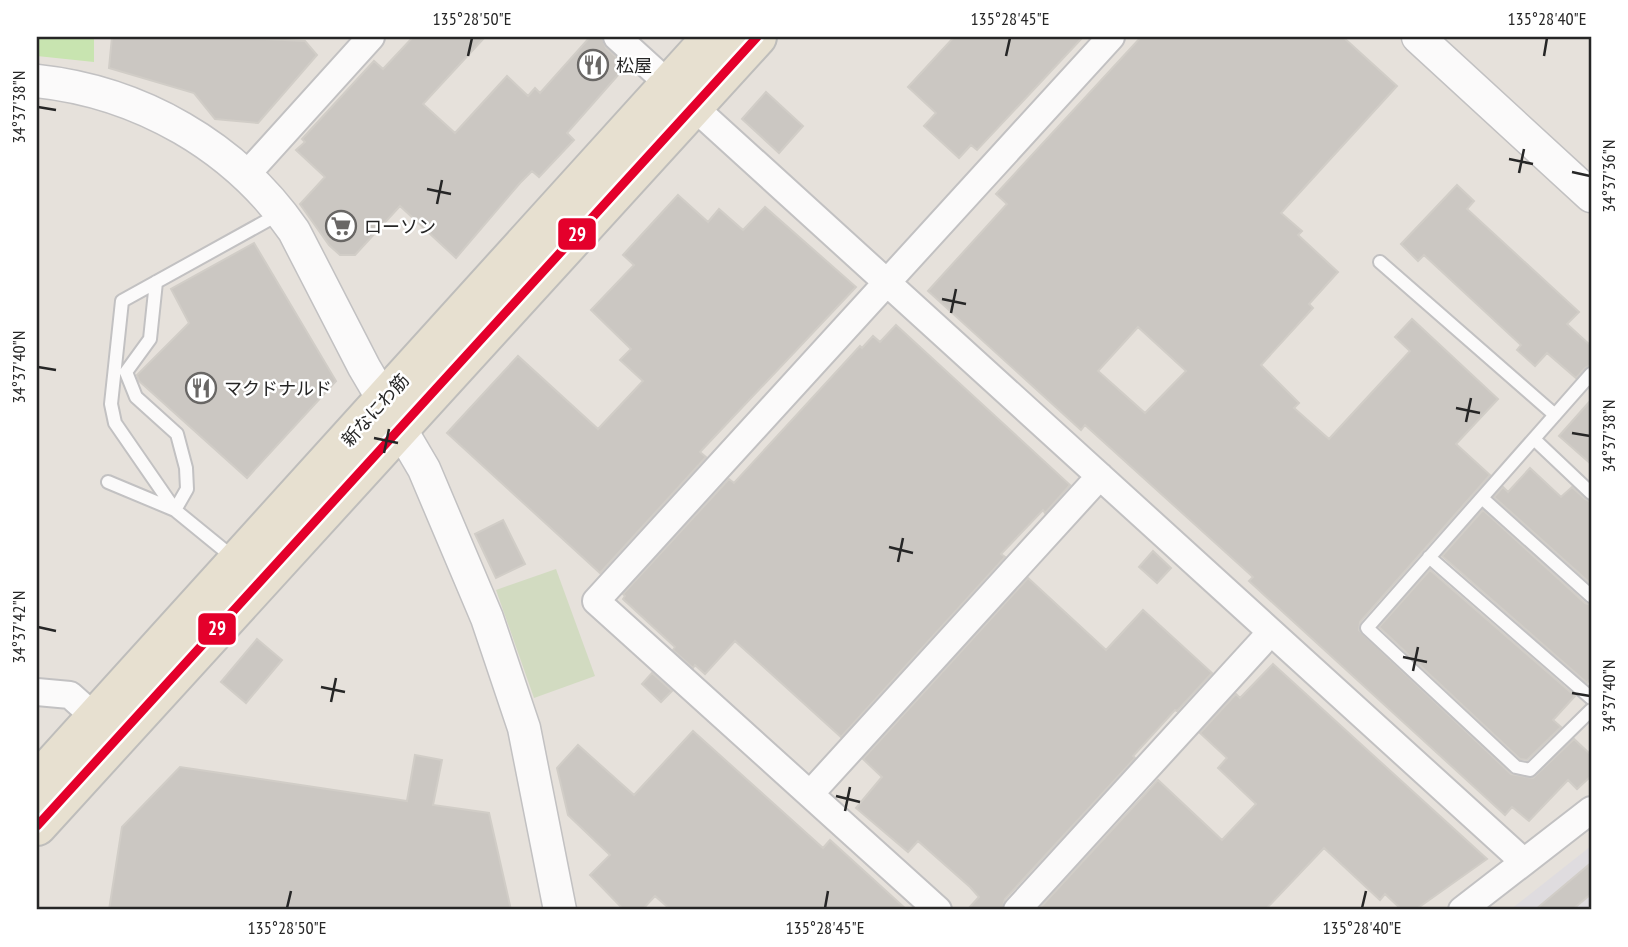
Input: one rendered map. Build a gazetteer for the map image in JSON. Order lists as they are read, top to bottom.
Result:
{
  "streets": {
    "main road": ["新なにわ筋"]
  },
  "places": {
    "restaurant": ["松屋", "マクドナルド"],
    "supermarket": ["ローソン"]
  },
  "lines": ["transit line 29"],
  "coordinates": [
    "135°28'50\"E",
    "135°28'45\"E",
    "135°28'40\"E",
    "34°37'38\"N",
    "34°37'36\"N",
    "34°37'40\"N",
    "34°37'42\"N"
  ]
}
